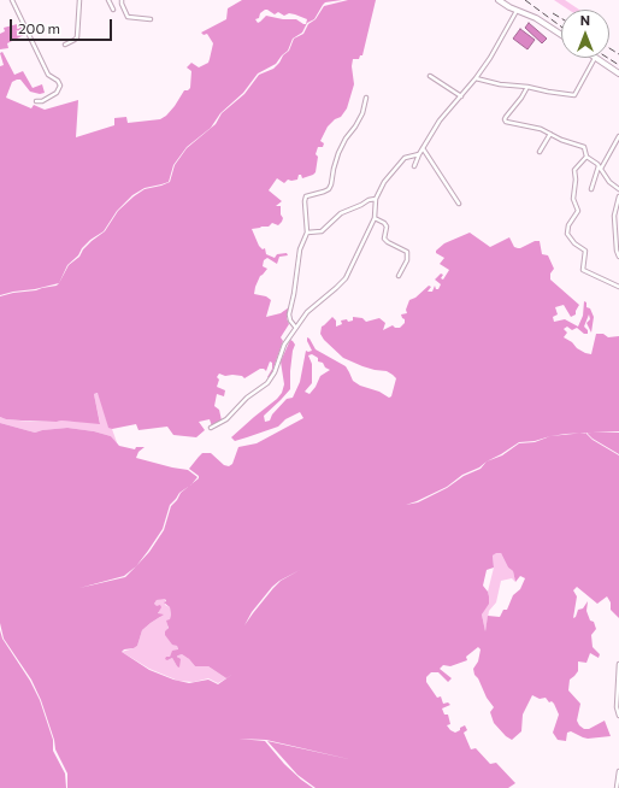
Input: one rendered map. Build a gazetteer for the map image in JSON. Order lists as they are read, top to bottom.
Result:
{
  "scale_bar": "200 m",
  "north": "top"
}
